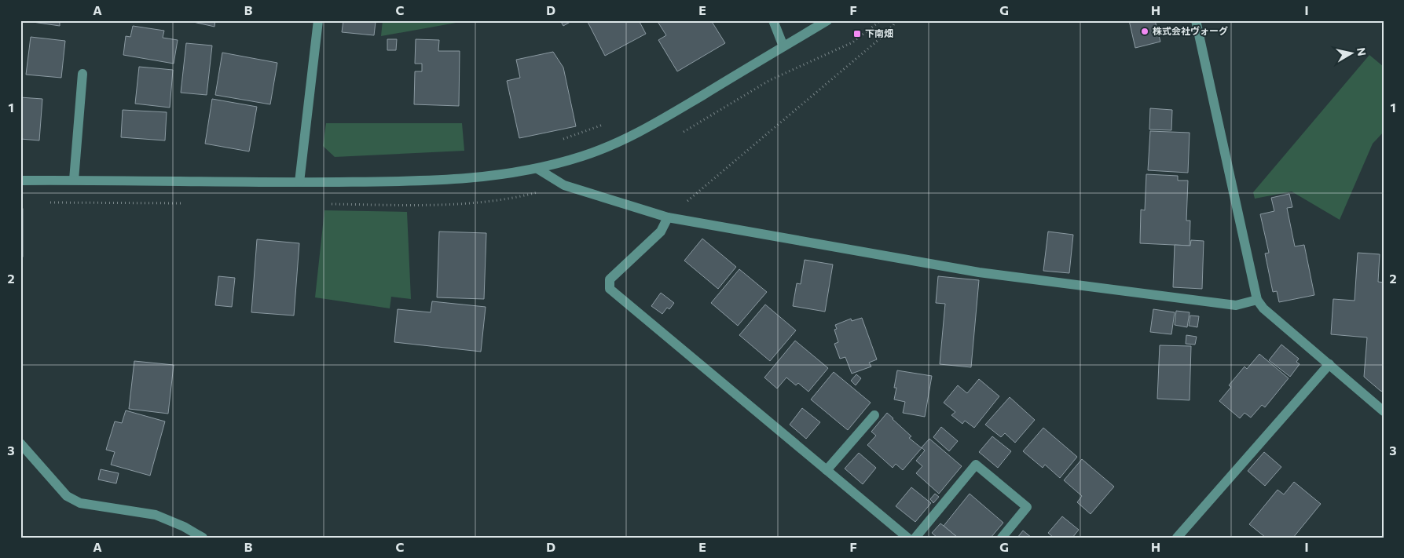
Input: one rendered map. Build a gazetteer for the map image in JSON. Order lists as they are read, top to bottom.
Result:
{
  "places": {
    "other": ["株式会社ヴォーグ"],
    "transit": ["下南畑"]
  },
  "north": "right",
  "grid": {
    "columns": [
      "A",
      "B",
      "C",
      "D",
      "E",
      "F",
      "G",
      "H",
      "I"
    ],
    "rows": ["1", "2", "3"]
  }
}
